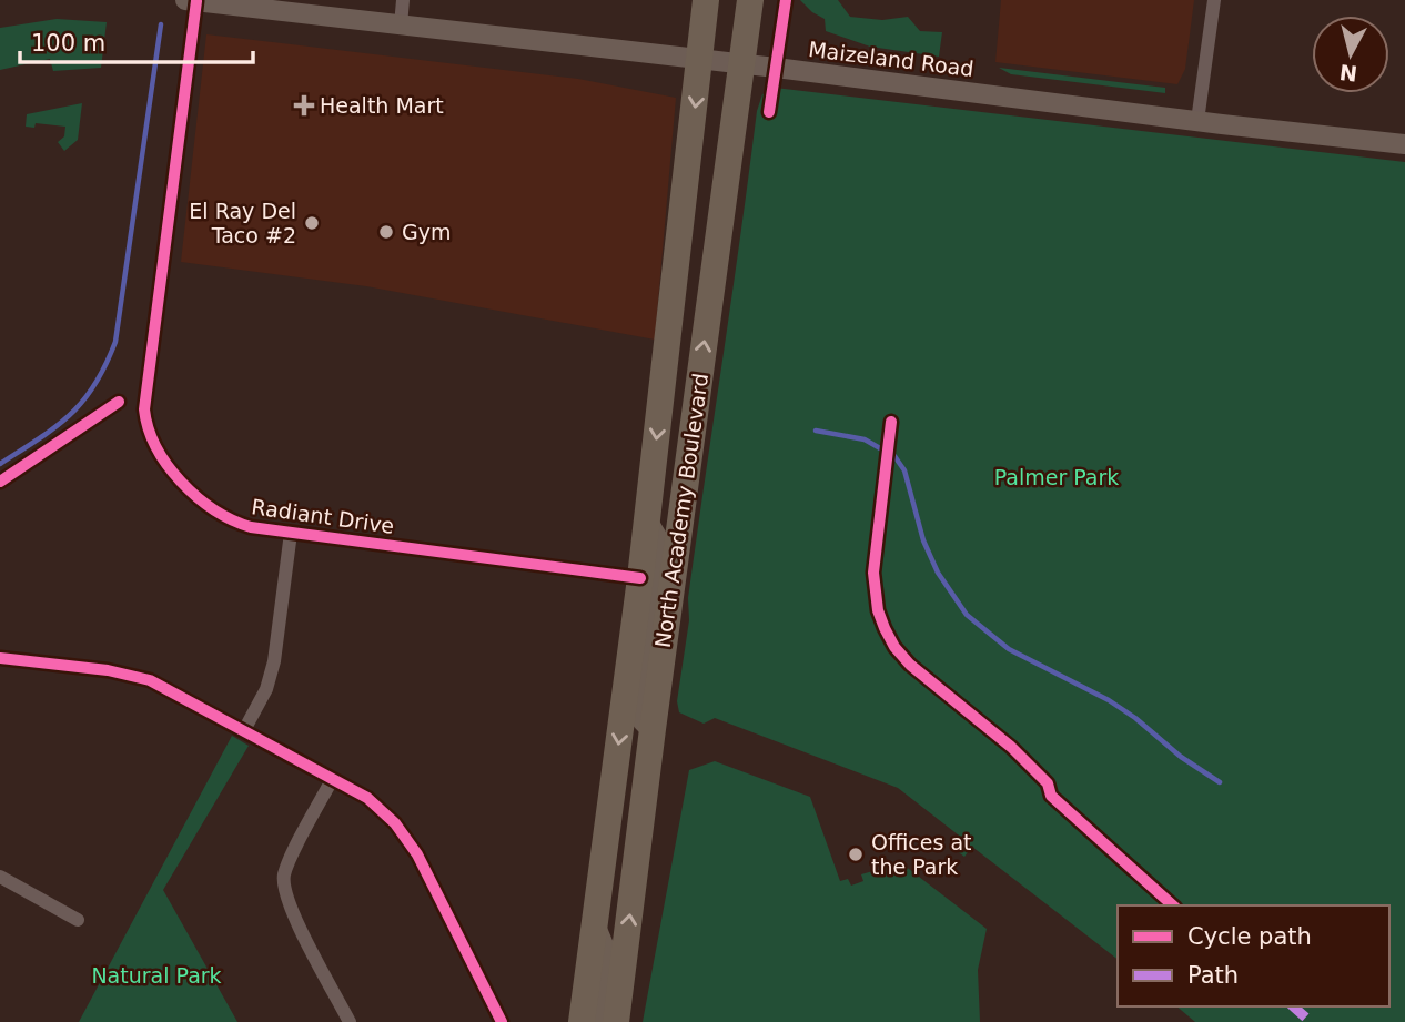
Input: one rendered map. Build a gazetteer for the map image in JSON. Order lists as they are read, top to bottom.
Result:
{
  "streets": {
    "highway": ["North Academy Boulevard"],
    "main road": ["Maizeland Road"],
    "street": ["Radiant Drive"]
  },
  "crossings": [
    ["Maizeland Road", "North Academy Boulevard"],
    ["Maizeland Road", "Radiant Drive"],
    ["North Academy Boulevard", "Radiant Drive"]
  ],
  "parks": ["Palmer Park", "Natural Park"],
  "places": {
    "health": ["Health Mart"],
    "other": ["El Ray Del Taco #2", "Gym", "Offices at the Park"]
  },
  "legend": ["Cycle path", "Path"],
  "scale_bar": "100 m",
  "north": "bottom"
}
